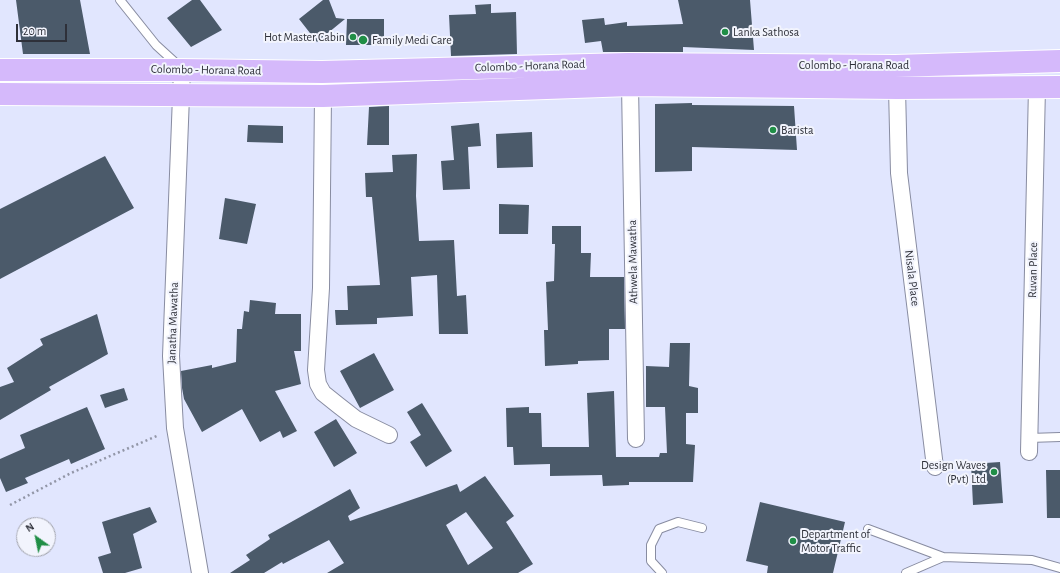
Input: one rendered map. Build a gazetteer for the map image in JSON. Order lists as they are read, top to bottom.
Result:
{
  "streets": {
    "main road": ["Colombo - Horana Road"],
    "street": [
      "Athwela Mawatha",
      "Ruvan Place",
      "Nisala Place",
      "Janatha Mawatha"
    ]
  },
  "crossings": [
    ["Colombo - Horana Road", "Athwela Mawatha"],
    ["Colombo - Horana Road", "Ruvan Place"],
    ["Colombo - Horana Road", "Nisala Place"],
    ["Colombo - Horana Road", "Janatha Mawatha"]
  ],
  "places": [
    "Lanka Sathosa",
    "Hot Master Cabin",
    "Family Medi Care",
    "Barista",
    "Design Waves (Pvt) Ltd",
    "Department of Motor Traffic"
  ],
  "scale_bar": "20 m",
  "north": "top left"
}
